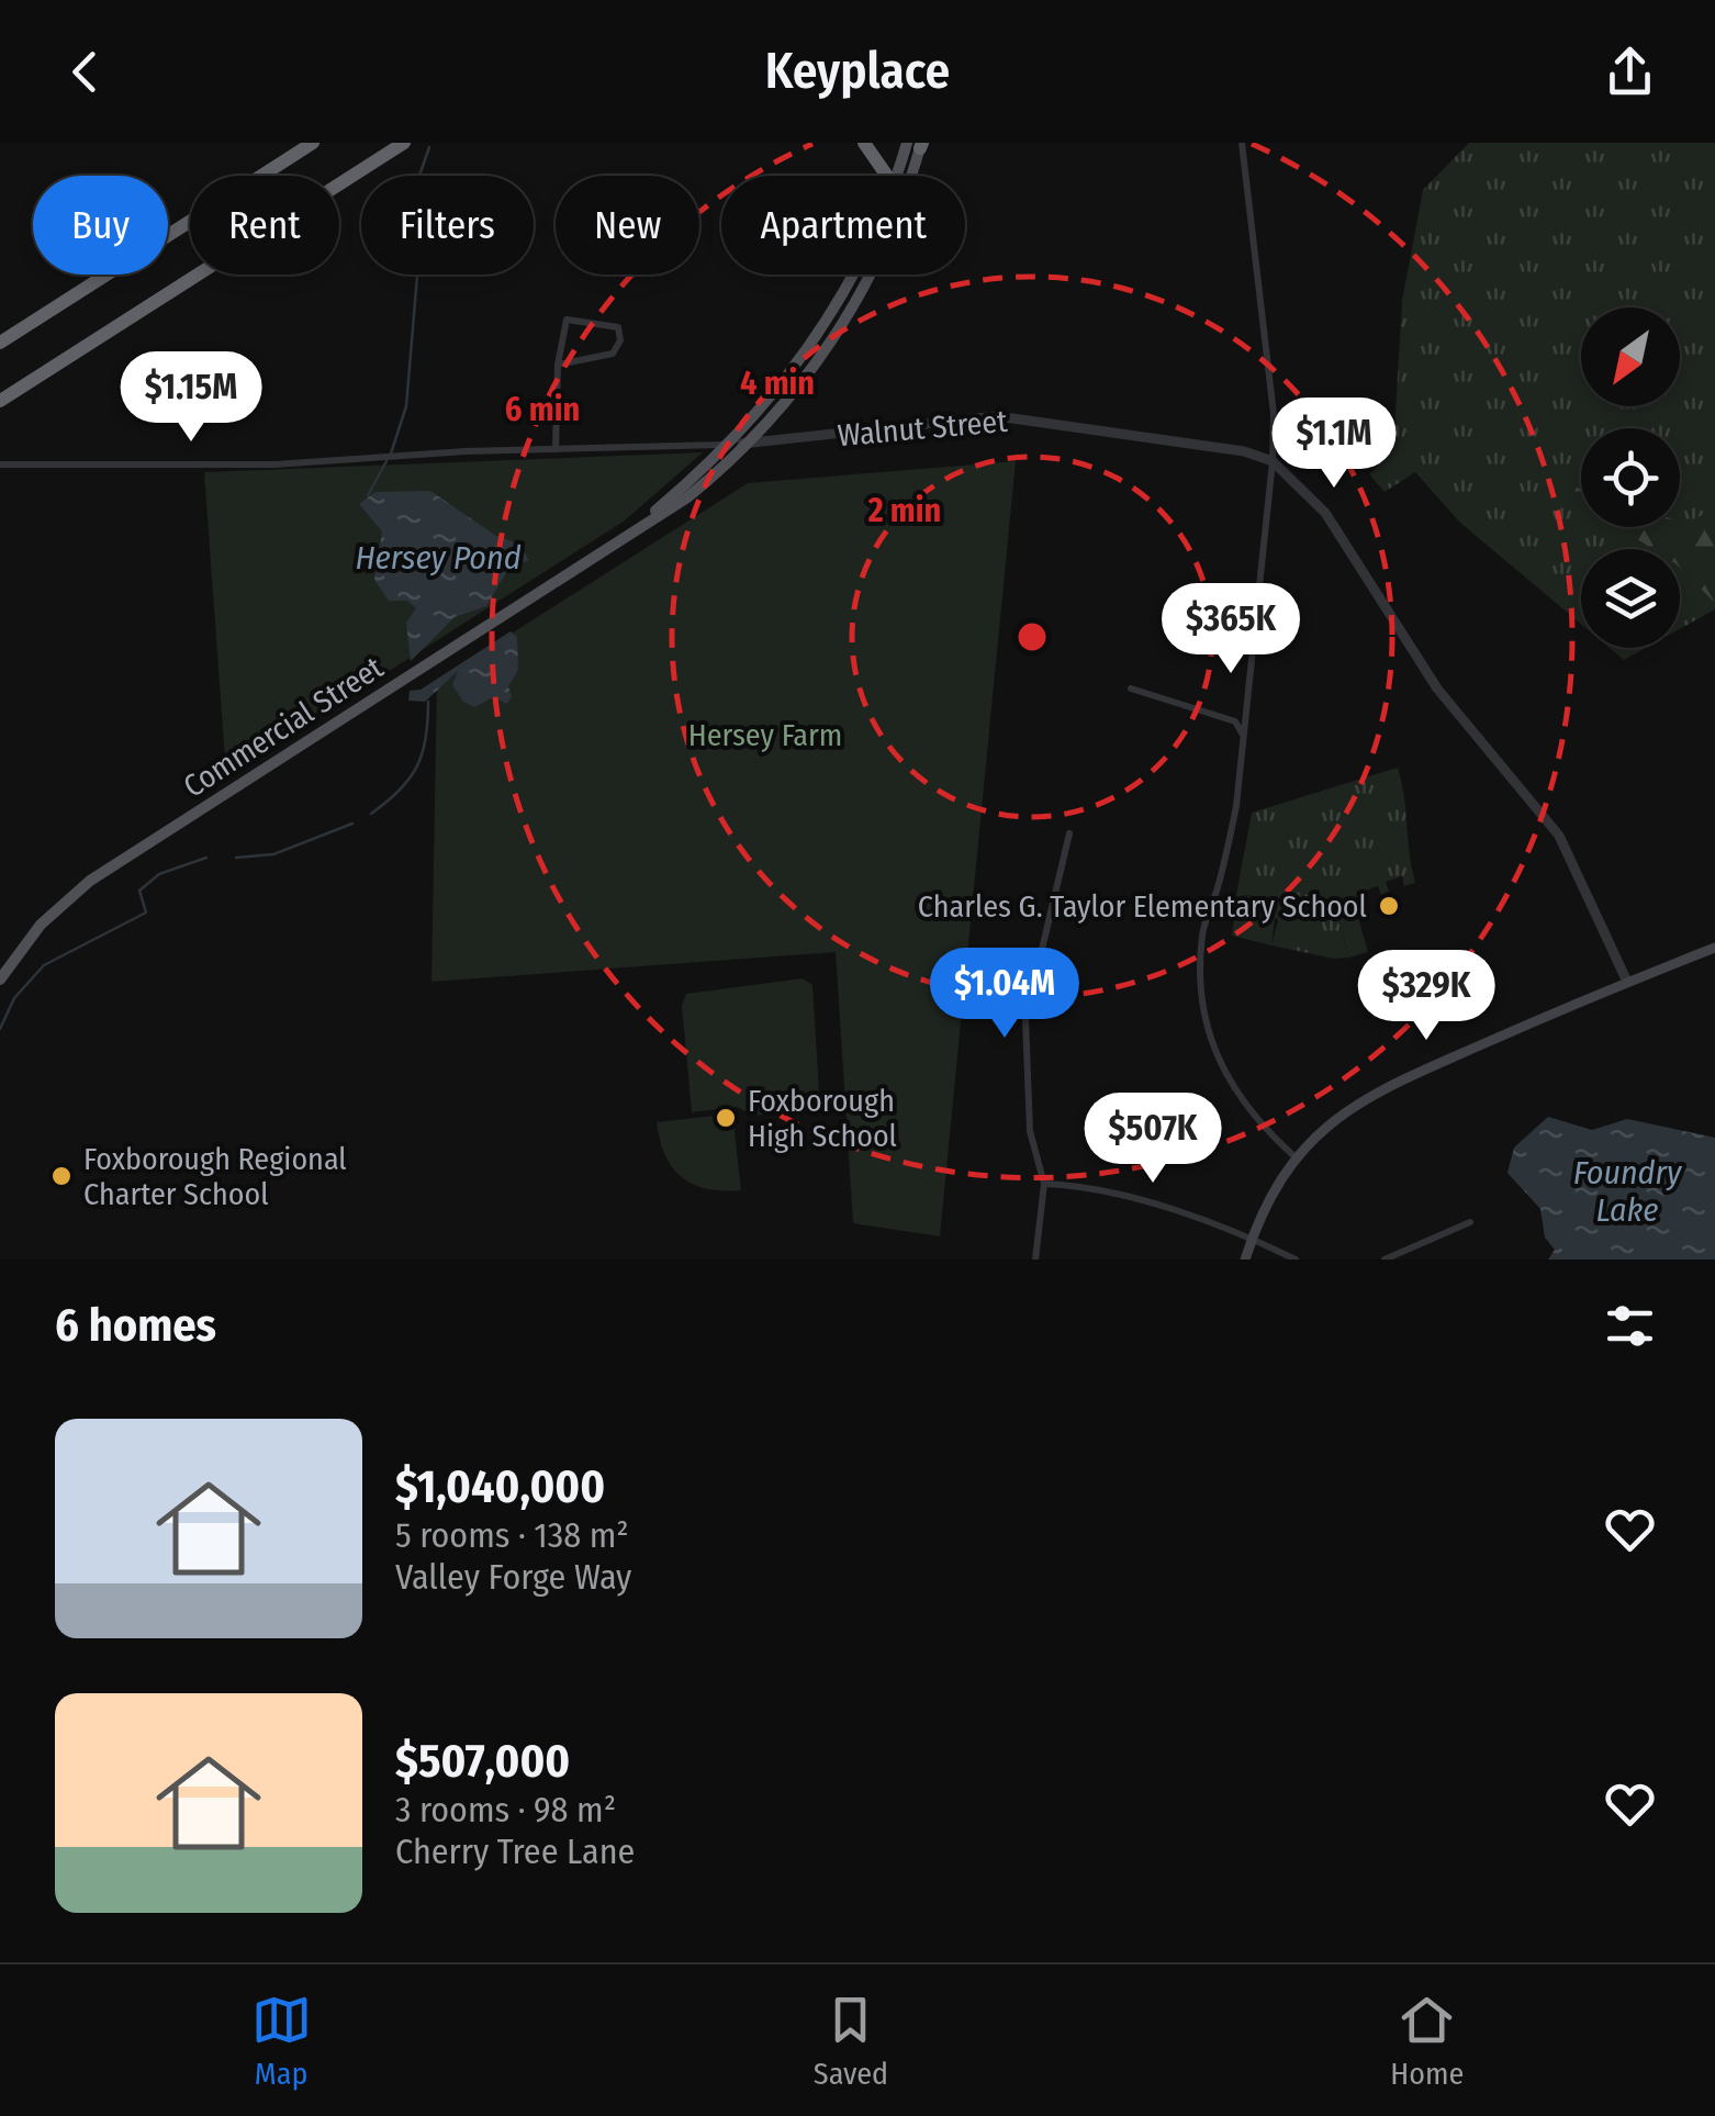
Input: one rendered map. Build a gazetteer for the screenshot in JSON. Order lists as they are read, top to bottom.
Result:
{
  "streets": {
    "main road": ["Commercial Street"],
    "street": ["Walnut Street"]
  },
  "crossings": [
    ["Walnut Street", "Commercial Street"]
  ],
  "water": ["Hersey Pond", "Foundry Lake"],
  "parks": ["Hersey Farm"],
  "places": ["Charles G. Taylor Elementary School", "Foxborough High School", "Foxborough Regional Charter School"],
  "north": "bottom left",
  "page": {
    "header": "Keyplace",
    "chip": [
      "Buy",
      "Rent",
      "Filters",
      "New",
      "Apartment"
    ],
    "price": [
      "$1.15M",
      "$1.1M",
      "$365K",
      "$1.04M",
      "$329K",
      "$507K"
    ],
    "heading": "6 homes",
    "list": [
      {
        "name": "$1,040,000",
        "note": "5 rooms · 138 m² · Valley Forge Way"
      },
      {
        "name": "$507,000",
        "note": "3 rooms · 98 m² · Cherry Tree Lane"
      }
    ],
    "tabs": ["Map", "Saved", "Home"]
  },
  "rings": ["4 min", "6 min", "2 min"]
}
